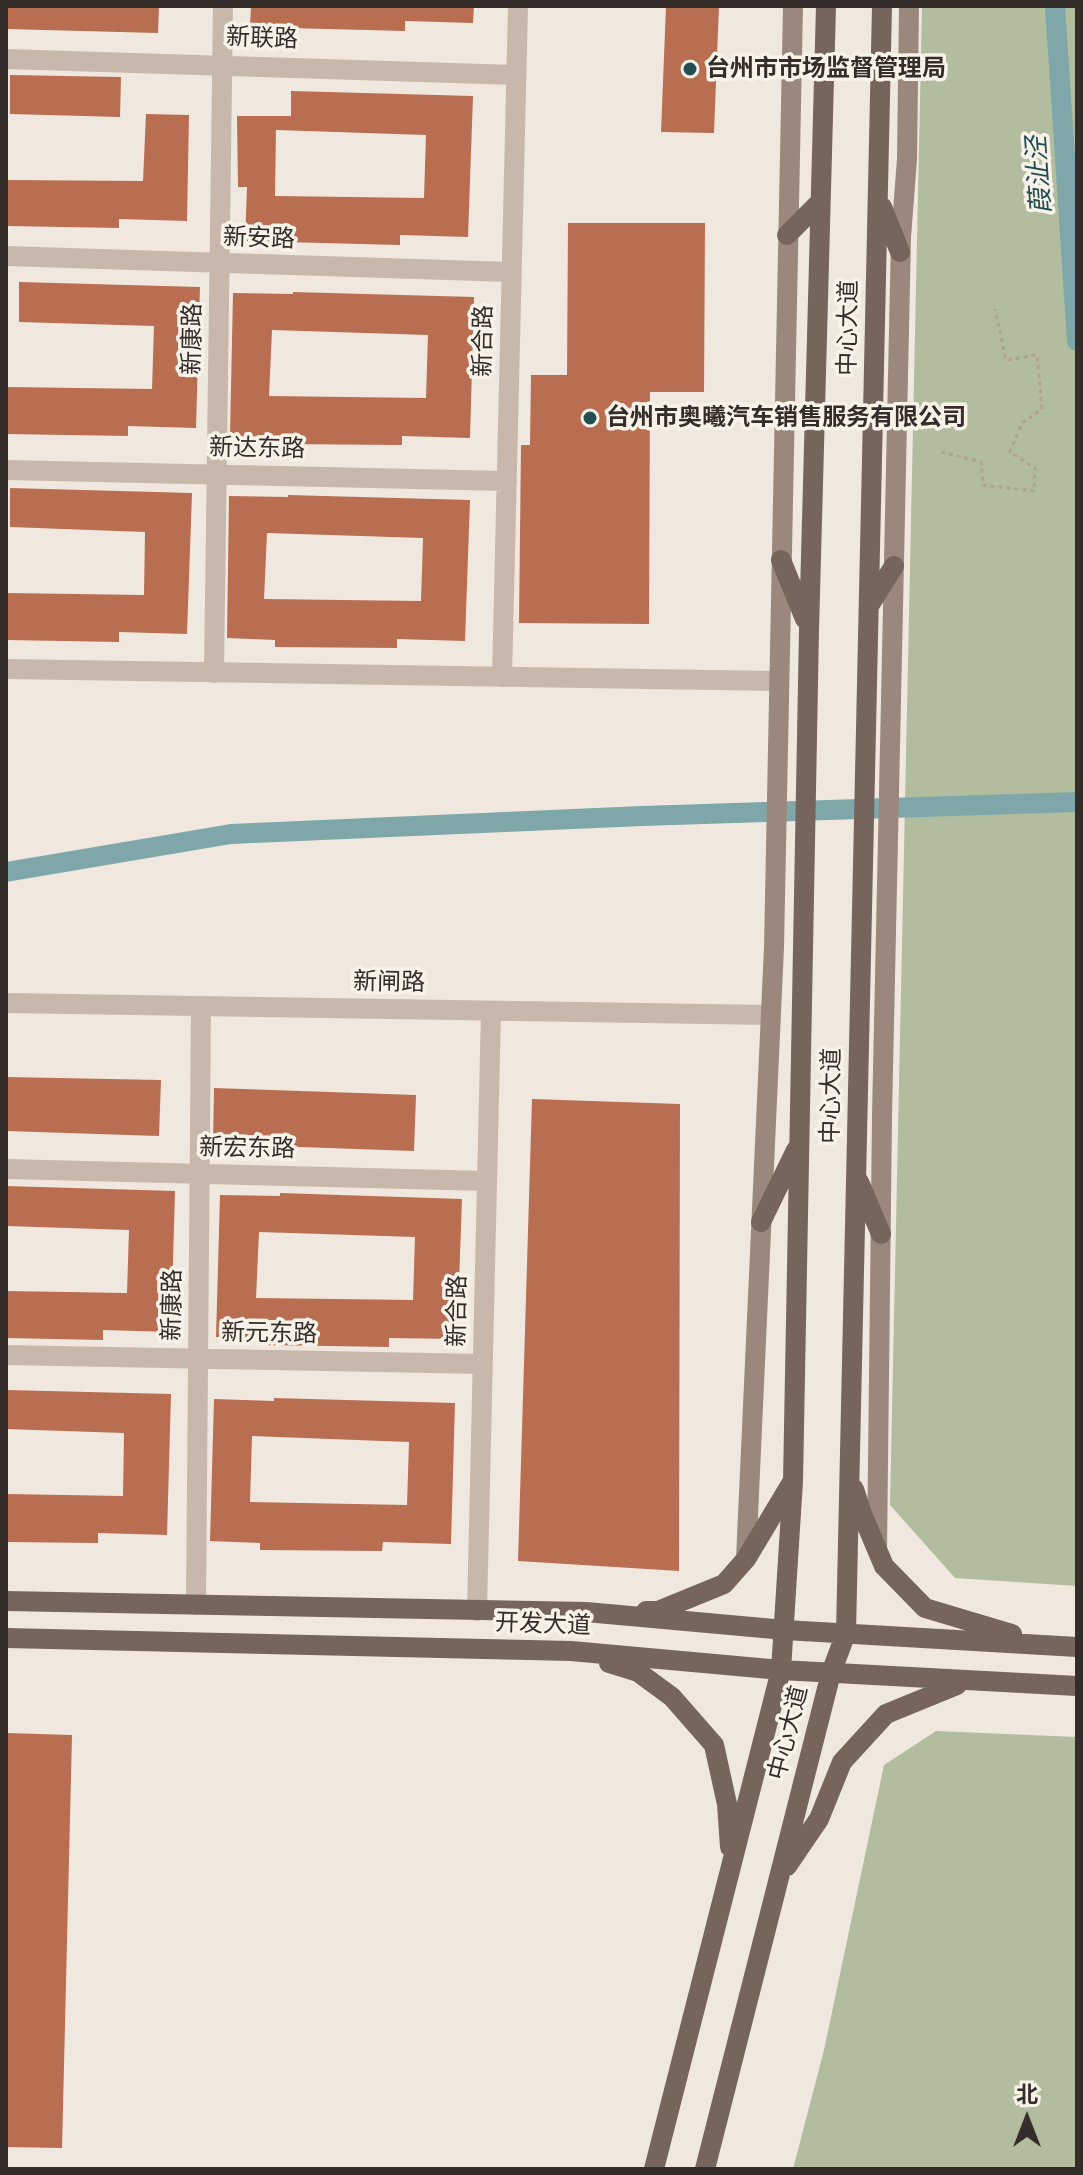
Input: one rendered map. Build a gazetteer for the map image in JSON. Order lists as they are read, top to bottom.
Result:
{
  "streets": {
    "main road": ["中心大道", "开发大道"],
    "street": [
      "新联路",
      "新安路",
      "新康路",
      "新合路",
      "新达东路",
      "新闸路",
      "新宏东路",
      "新元东路"
    ]
  },
  "crossings": [
    ["新联路", "新康路"],
    ["新联路", "新合路"],
    ["新安路", "新康路"],
    ["新安路", "新合路"],
    ["中心大道", "开发大道"],
    ["新康路", "新达东路"],
    ["新康路", "新闸路"],
    ["新康路", "新宏东路"],
    ["新康路", "新元东路"],
    ["新康路", "开发大道"],
    ["新合路", "新达东路"],
    ["新合路", "新闸路"],
    ["新合路", "新宏东路"],
    ["新合路", "新元东路"],
    ["新合路", "开发大道"]
  ],
  "water": ["葭沚泾"],
  "places": ["台州市市场监督管理局", "台州市奥曦汽车销售服务有限公司"],
  "north": "top"
}
